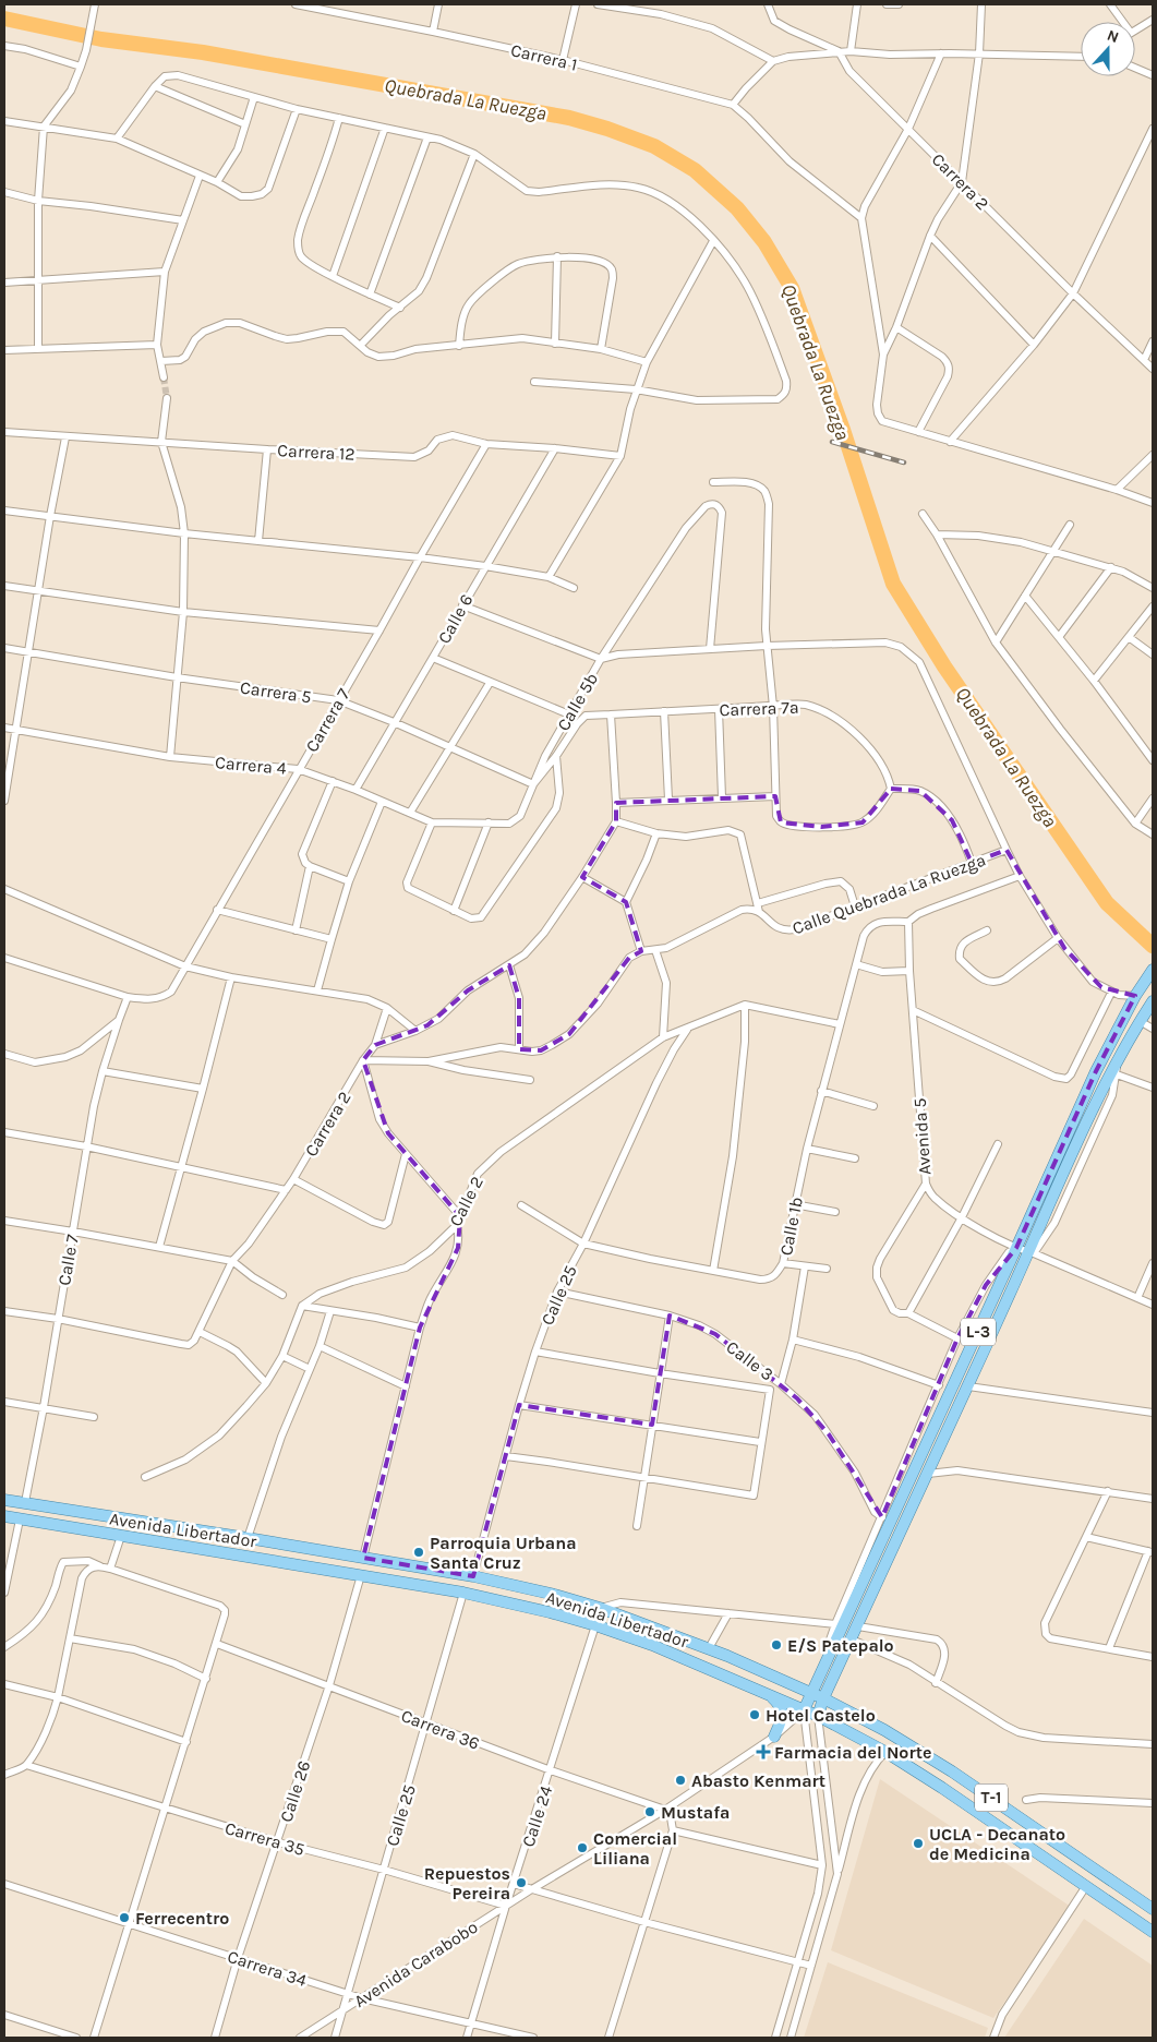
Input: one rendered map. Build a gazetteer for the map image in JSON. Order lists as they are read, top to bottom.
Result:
{
  "streets": {
    "main road": ["L-3", "Avenida Libertador", "T-1"],
    "street": [
      "Carrera 1",
      "Carrera 2",
      "Carrera 12",
      "Calle 6",
      "Carrera 5",
      "Calle 5b",
      "Carrera 7a",
      "Carrera 7",
      "Carrera 4",
      "Calle Quebrada La Ruezga",
      "Avenida 5",
      "Calle 2",
      "Calle 1b",
      "Calle 7",
      "Calle 25",
      "Calle 3",
      "Carrera 36",
      "Calle 26",
      "Calle 24",
      "Carrera 35",
      "Avenida Carabobo",
      "Carrera 34"
    ]
  },
  "crossings": [
    ["Carrera 12", "Calle 6"],
    ["Carrera 12", "Carrera 7"],
    ["Calle 6", "Carrera 5"],
    ["Calle 6", "Carrera 4"],
    ["Carrera 5", "Calle 5b"],
    ["Carrera 5", "Carrera 7a"],
    ["Carrera 5", "Carrera 7"],
    ["Calle 5b", "Carrera 7a"],
    ["Calle 5b", "Carrera 4"],
    ["Carrera 7", "Carrera 4"],
    ["Avenida 5", "Calle 1b"],
    ["Avenida 5", "L-3"],
    ["Calle 2", "Calle 25"],
    ["Calle 1b", "Calle 25"],
    ["Calle 7", "Avenida Libertador"],
    ["Calle 25", "Calle 3"],
    ["Calle 25", "Avenida Libertador"],
    ["Calle 25", "Carrera 36"],
    ["Calle 25", "Carrera 35"],
    ["Calle 25", "Avenida Carabobo"],
    ["Calle 25", "Carrera 34"],
    ["L-3", "Avenida Libertador"],
    ["L-3", "Avenida Carabobo"],
    ["Avenida Libertador", "Calle 26"],
    ["Avenida Libertador", "Calle 24"],
    ["Avenida Libertador", "Avenida Carabobo"],
    ["Carrera 36", "Calle 26"],
    ["Carrera 36", "Calle 24"],
    ["Carrera 36", "Avenida Carabobo"],
    ["Calle 26", "Carrera 35"],
    ["Calle 26", "Carrera 34"],
    ["Calle 24", "Carrera 35"],
    ["Calle 24", "Avenida Carabobo"],
    ["Calle 24", "Carrera 34"],
    ["Carrera 35", "Avenida Carabobo"],
    ["Avenida Carabobo", "Carrera 34"]
  ],
  "water": ["Quebrada La Ruezga"],
  "places": {
    "other": [
      "Parroquia Urbana Santa Cruz",
      "E/S Patepalo",
      "Hotel Castelo",
      "Abasto Kenmart",
      "Mustafa",
      "UCLA - Decanato de Medicina",
      "Comercial Liliana",
      "Repuestos Pereira",
      "Ferrecentro"
    ],
    "health": ["Farmacia del Norte"]
  },
  "north": "top"
}
